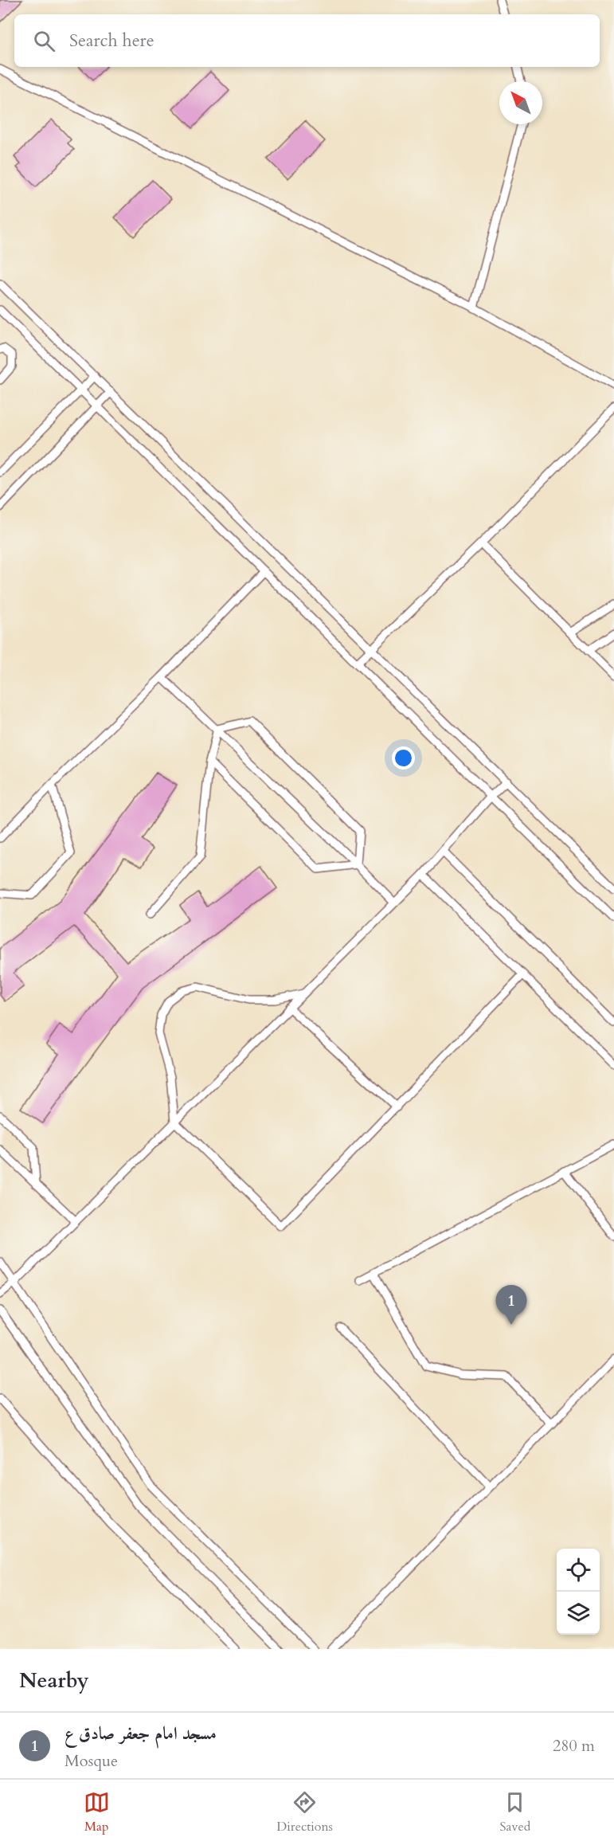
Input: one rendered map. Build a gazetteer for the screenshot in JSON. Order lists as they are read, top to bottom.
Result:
{
  "north": "top left",
  "page": {
    "search": "Search here",
    "pins": "1",
    "heading": "Nearby",
    "list": [
      {
        "mark": "1",
        "name": "مسجد امام جعفر صادق ع",
        "note": "Mosque",
        "value": "280 m"
      }
    ],
    "nav": ["Map", "Directions", "Saved"]
  }
}
